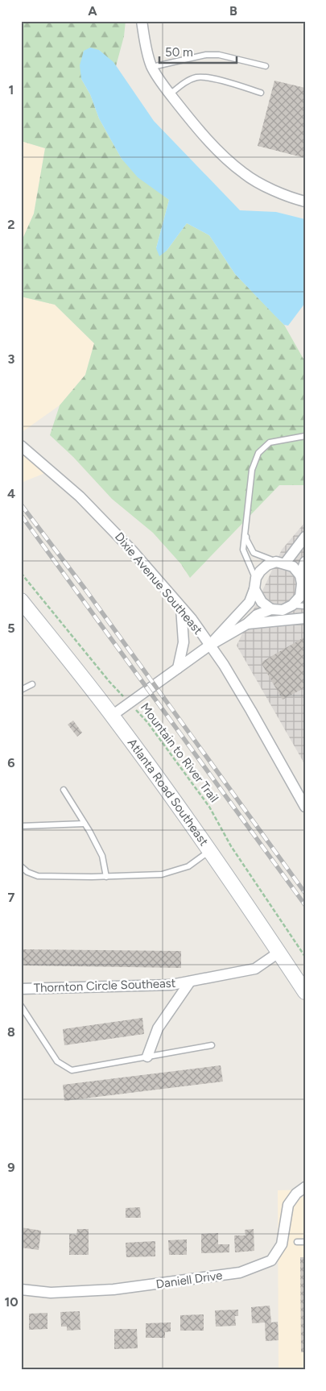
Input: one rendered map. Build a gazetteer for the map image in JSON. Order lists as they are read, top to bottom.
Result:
{
  "streets": {
    "main road": ["Atlanta Road Southeast"],
    "street": ["Dixie Avenue Southeast", "Thornton Circle Southeast", "Daniell Drive"],
    "path": ["Mountain to River Trail"]
  },
  "crossings": [
    ["Atlanta Road Southeast", "Thornton Circle Southeast"]
  ],
  "scale_bar": "50 m",
  "grid": {
    "columns": ["A", "B"],
    "rows": [
      "1",
      "2",
      "3",
      "4",
      "5",
      "6",
      "7",
      "8",
      "9",
      "10"
    ]
  }
}
